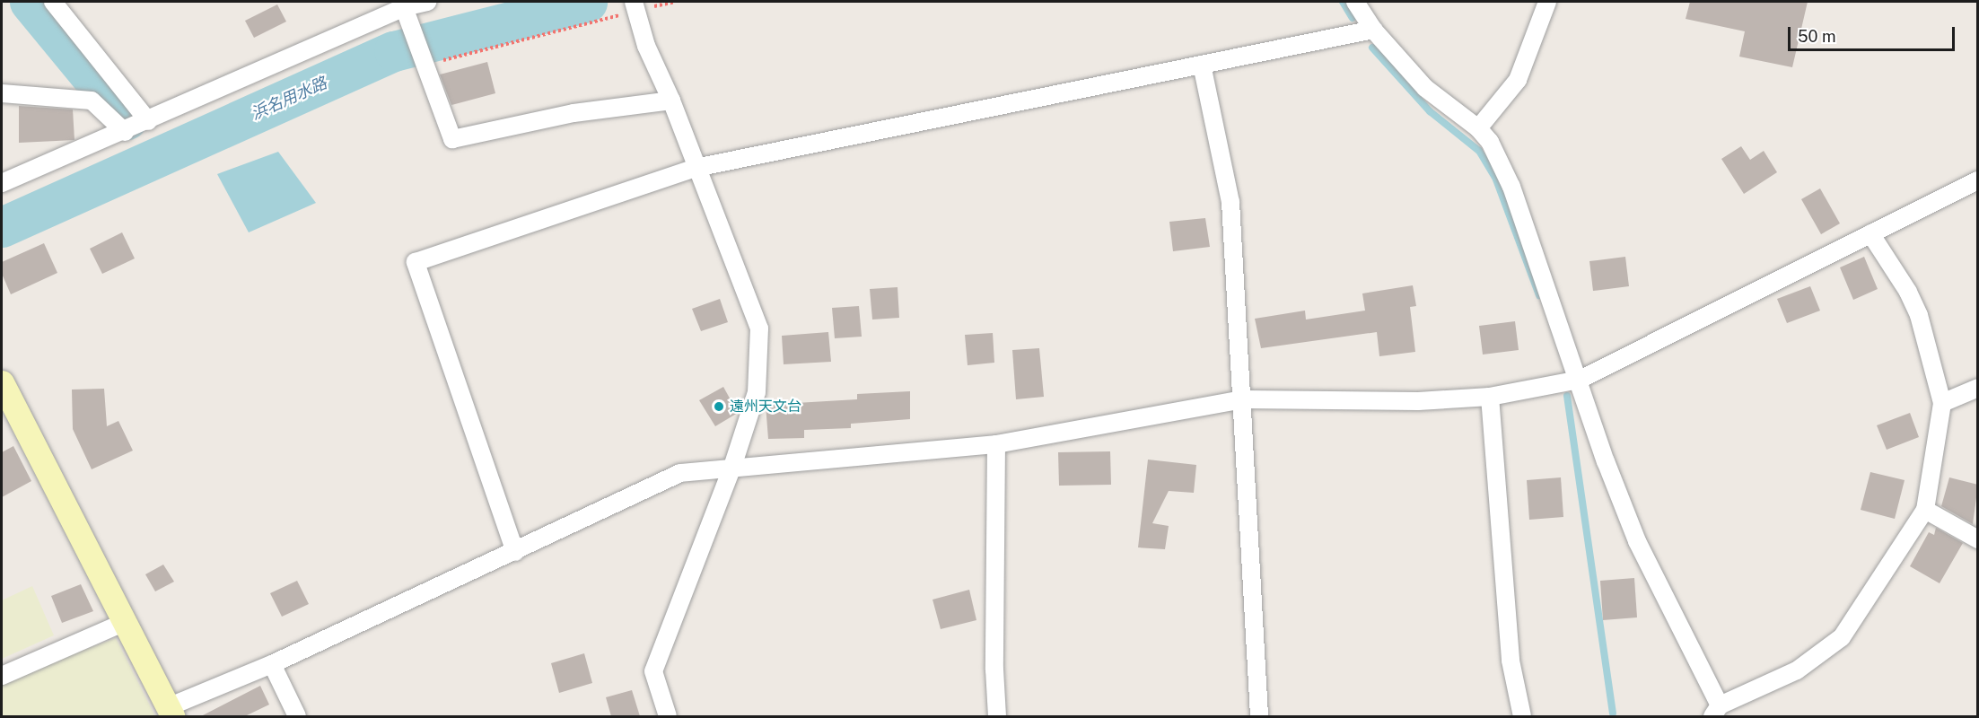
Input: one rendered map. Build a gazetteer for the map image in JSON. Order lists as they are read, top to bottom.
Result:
{
  "water": ["浜名用水路"],
  "places": ["遠州天文台"],
  "scale_bar": "50 m"
}
